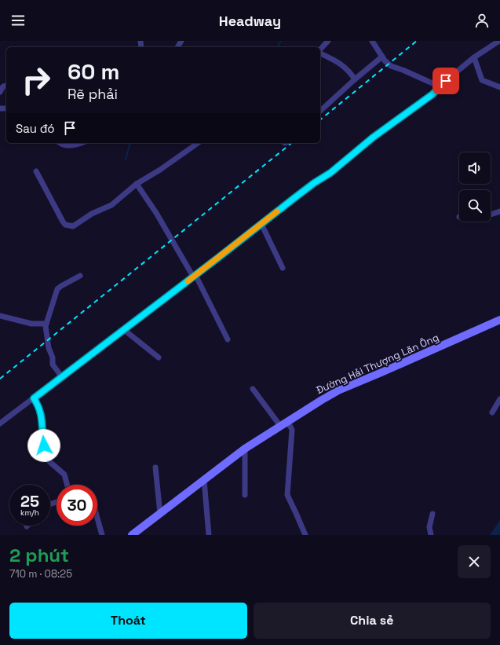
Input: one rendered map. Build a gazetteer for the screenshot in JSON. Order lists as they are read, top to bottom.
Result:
{
  "streets": {
    "street": ["Đường Hải Thượng Lãn Ông"]
  },
  "page": {
    "header": "Headway",
    "turn": ["60 m", "Rẽ phải"],
    "then": "Sau đó",
    "speed": "25 km/h",
    "limit": "30",
    "heading": ["2 phút", "710 m · 08:25"],
    "buttons": ["Thoát", "Chia sẻ"]
  }
}
